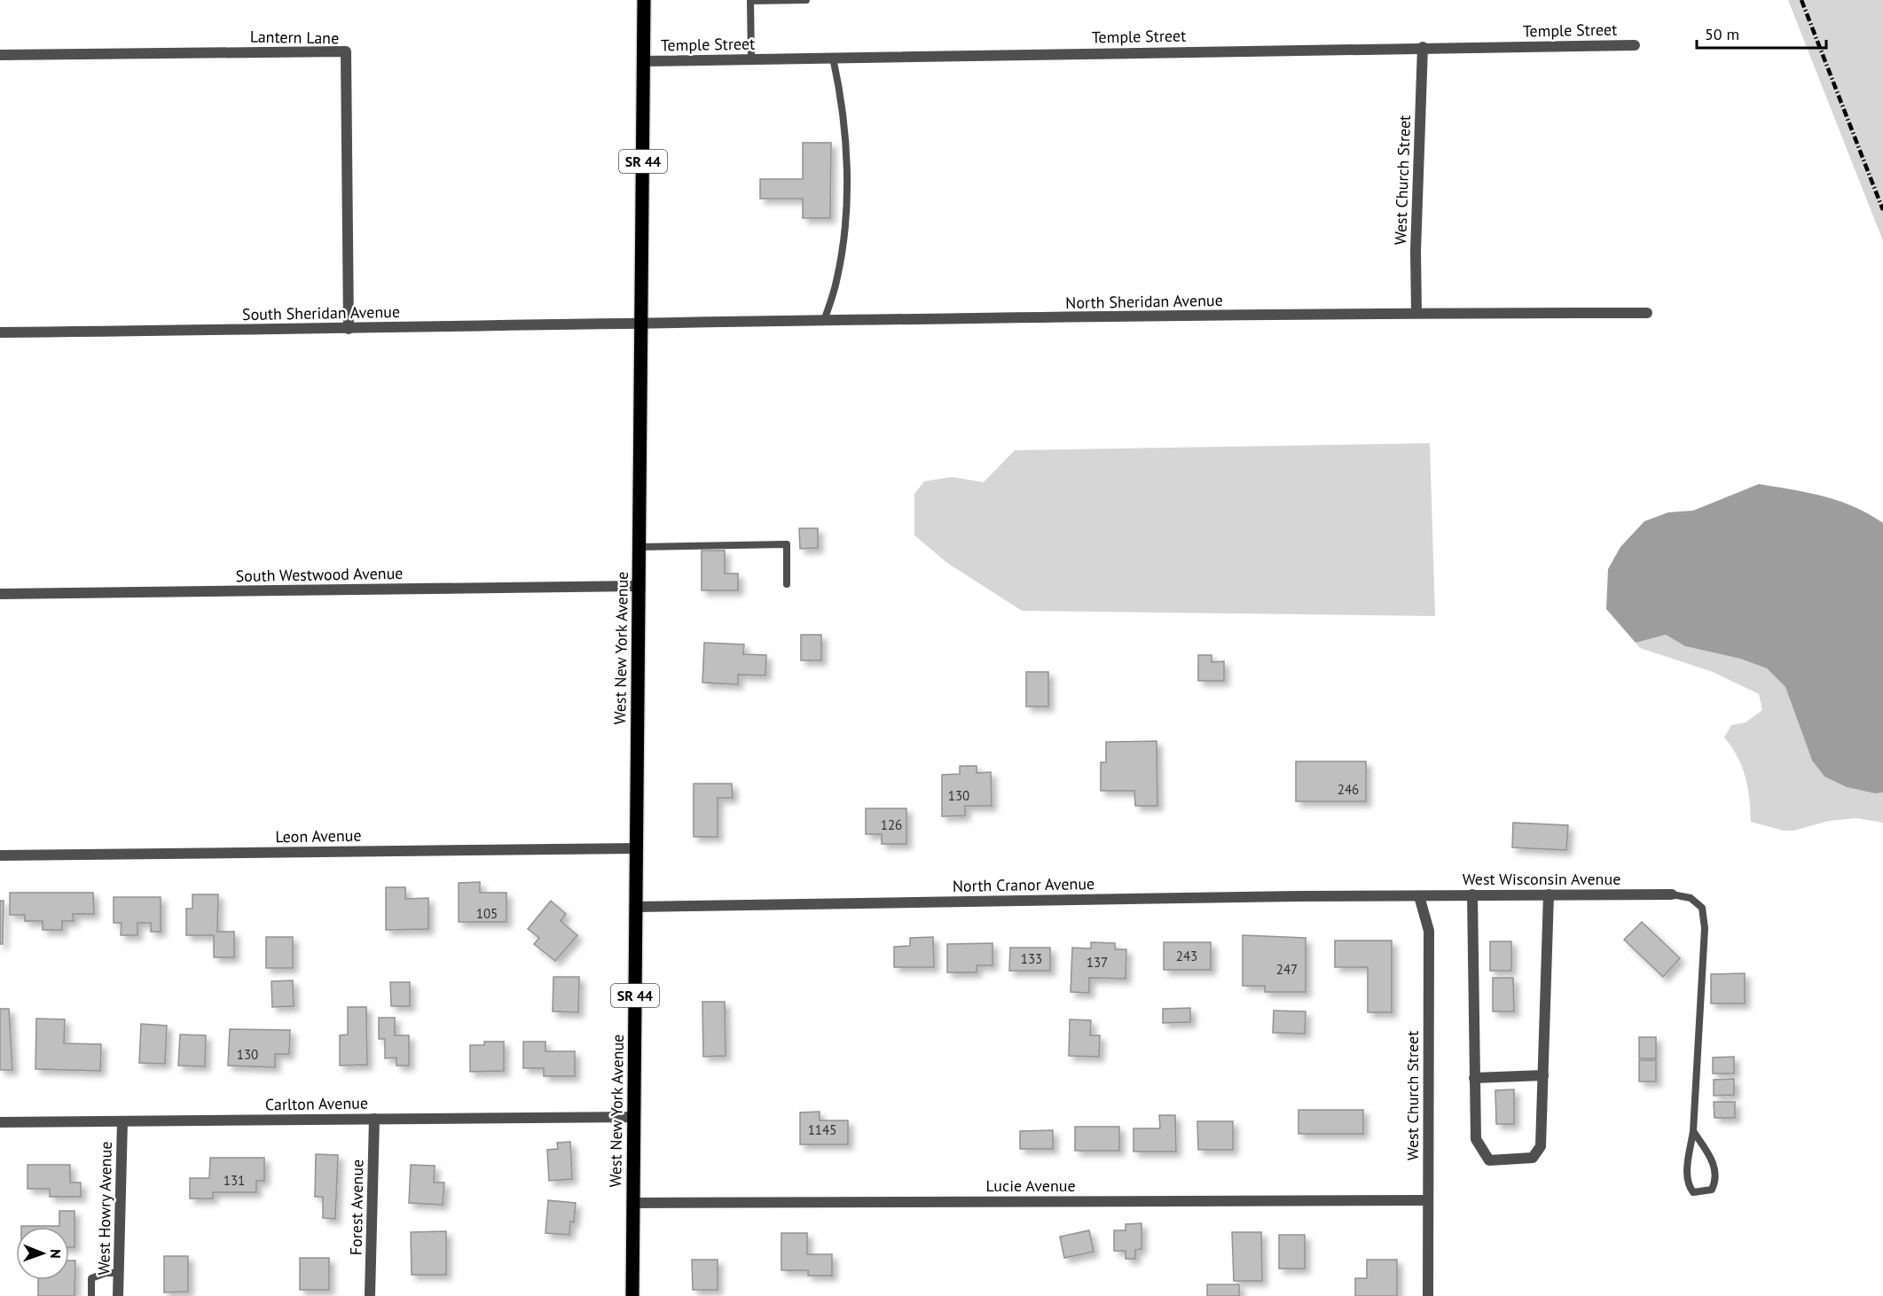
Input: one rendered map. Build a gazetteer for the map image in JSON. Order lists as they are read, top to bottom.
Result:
{
  "streets": {
    "main road": ["SR 44", "West New York Avenue"],
    "street": [
      "Temple Street",
      "Lantern Lane",
      "West Church Street",
      "North Sheridan Avenue",
      "South Sheridan Avenue",
      "South Westwood Avenue",
      "Leon Avenue",
      "West Wisconsin Avenue",
      "North Cranor Avenue",
      "Carlton Avenue",
      "Lucie Avenue",
      "Forest Avenue",
      "West Howry Avenue"
    ]
  },
  "crossings": [
    ["Temple Street", "West Church Street"],
    ["Temple Street", "West New York Avenue"],
    ["Lantern Lane", "South Sheridan Avenue"],
    ["West Church Street", "North Sheridan Avenue"],
    ["West Church Street", "West Wisconsin Avenue"],
    ["West Church Street", "North Cranor Avenue"],
    ["West Church Street", "Lucie Avenue"],
    ["North Sheridan Avenue", "South Sheridan Avenue"],
    ["North Sheridan Avenue", "West New York Avenue"],
    ["South Sheridan Avenue", "West New York Avenue"],
    ["South Westwood Avenue", "West New York Avenue"],
    ["West New York Avenue", "Leon Avenue"],
    ["West New York Avenue", "North Cranor Avenue"],
    ["West New York Avenue", "Carlton Avenue"],
    ["West New York Avenue", "Lucie Avenue"],
    ["West Wisconsin Avenue", "North Cranor Avenue"],
    ["Carlton Avenue", "Forest Avenue"],
    ["Carlton Avenue", "West Howry Avenue"]
  ],
  "house_numbers": [
    "246",
    "130",
    "126",
    "105",
    "243",
    "133",
    "137",
    "247",
    "130",
    "1145",
    "131"
  ],
  "scale_bar": "50 m",
  "north": "right"
}
